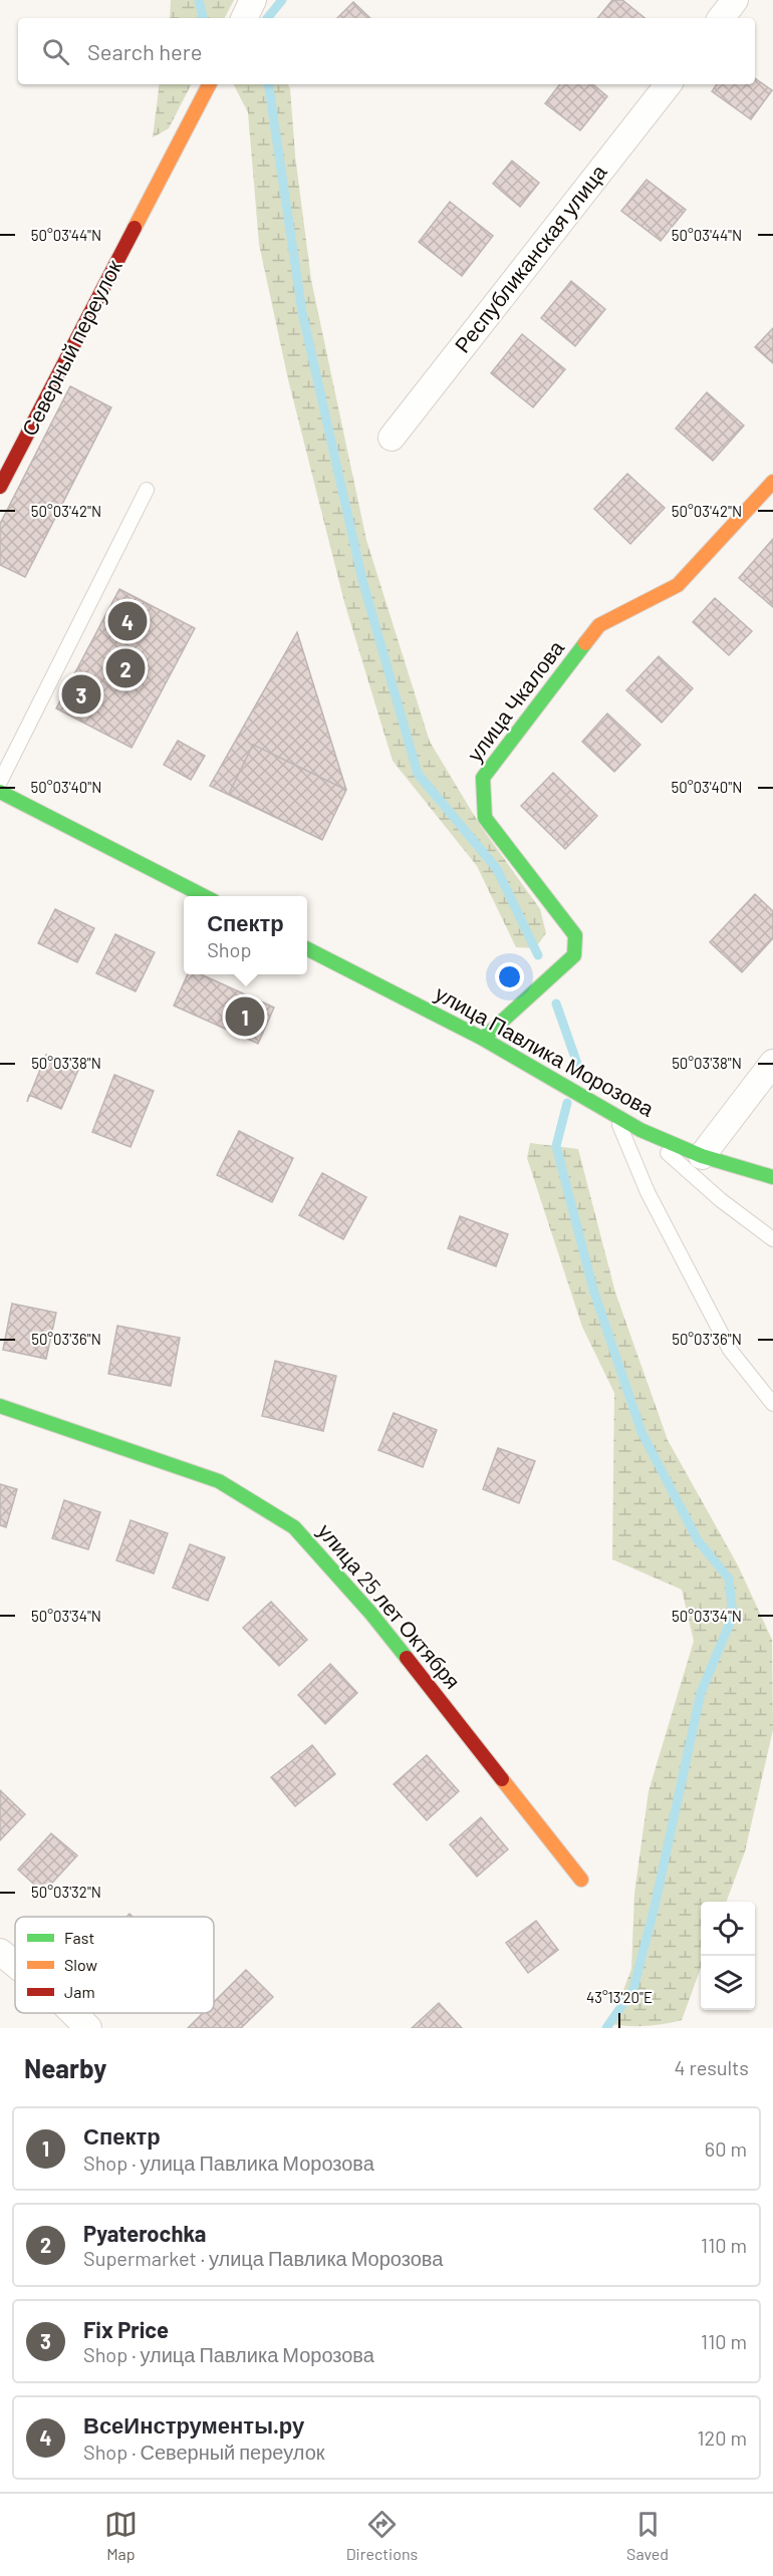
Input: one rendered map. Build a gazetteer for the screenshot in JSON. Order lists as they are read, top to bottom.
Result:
{
  "streets": {
    "street": [
      "Республиканская улица",
      "Северный переулок",
      "улица Чкалова",
      "улица Павлика Морозова",
      "улица 25 лет Октября"
    ]
  },
  "crossings": [
    ["улица Чкалова", "улица Павлика Морозова"]
  ],
  "legend": ["Fast", "Slow", "Jam"],
  "page": {
    "search": "Search here",
    "pins": [
      "4",
      "2",
      "3",
      "1"
    ],
    "popup": ["Спектр", "Shop"],
    "heading": ["Nearby", "4 results"],
    "list": [
      {
        "mark": "1",
        "name": "Спектр",
        "note": "Shop · улица Павлика Морозова",
        "value": "60 m"
      },
      {
        "mark": "2",
        "name": "Pyaterochka",
        "note": "Supermarket · улица Павлика Морозова",
        "value": "110 m"
      },
      {
        "mark": "3",
        "name": "Fix Price",
        "note": "Shop · улица Павлика Морозова",
        "value": "110 m"
      },
      {
        "mark": "4",
        "name": "ВсеИнструменты.ру",
        "note": "Shop · Северный переулок",
        "value": "120 m"
      }
    ],
    "nav": ["Map", "Directions", "Saved"]
  },
  "coordinates": [
    "50°03'44\"N",
    "50°03'42\"N",
    "50°03'40\"N",
    "50°03'38\"N",
    "50°03'36\"N",
    "50°03'34\"N",
    "50°03'32\"N",
    "43°13'20\"E"
  ]
}
